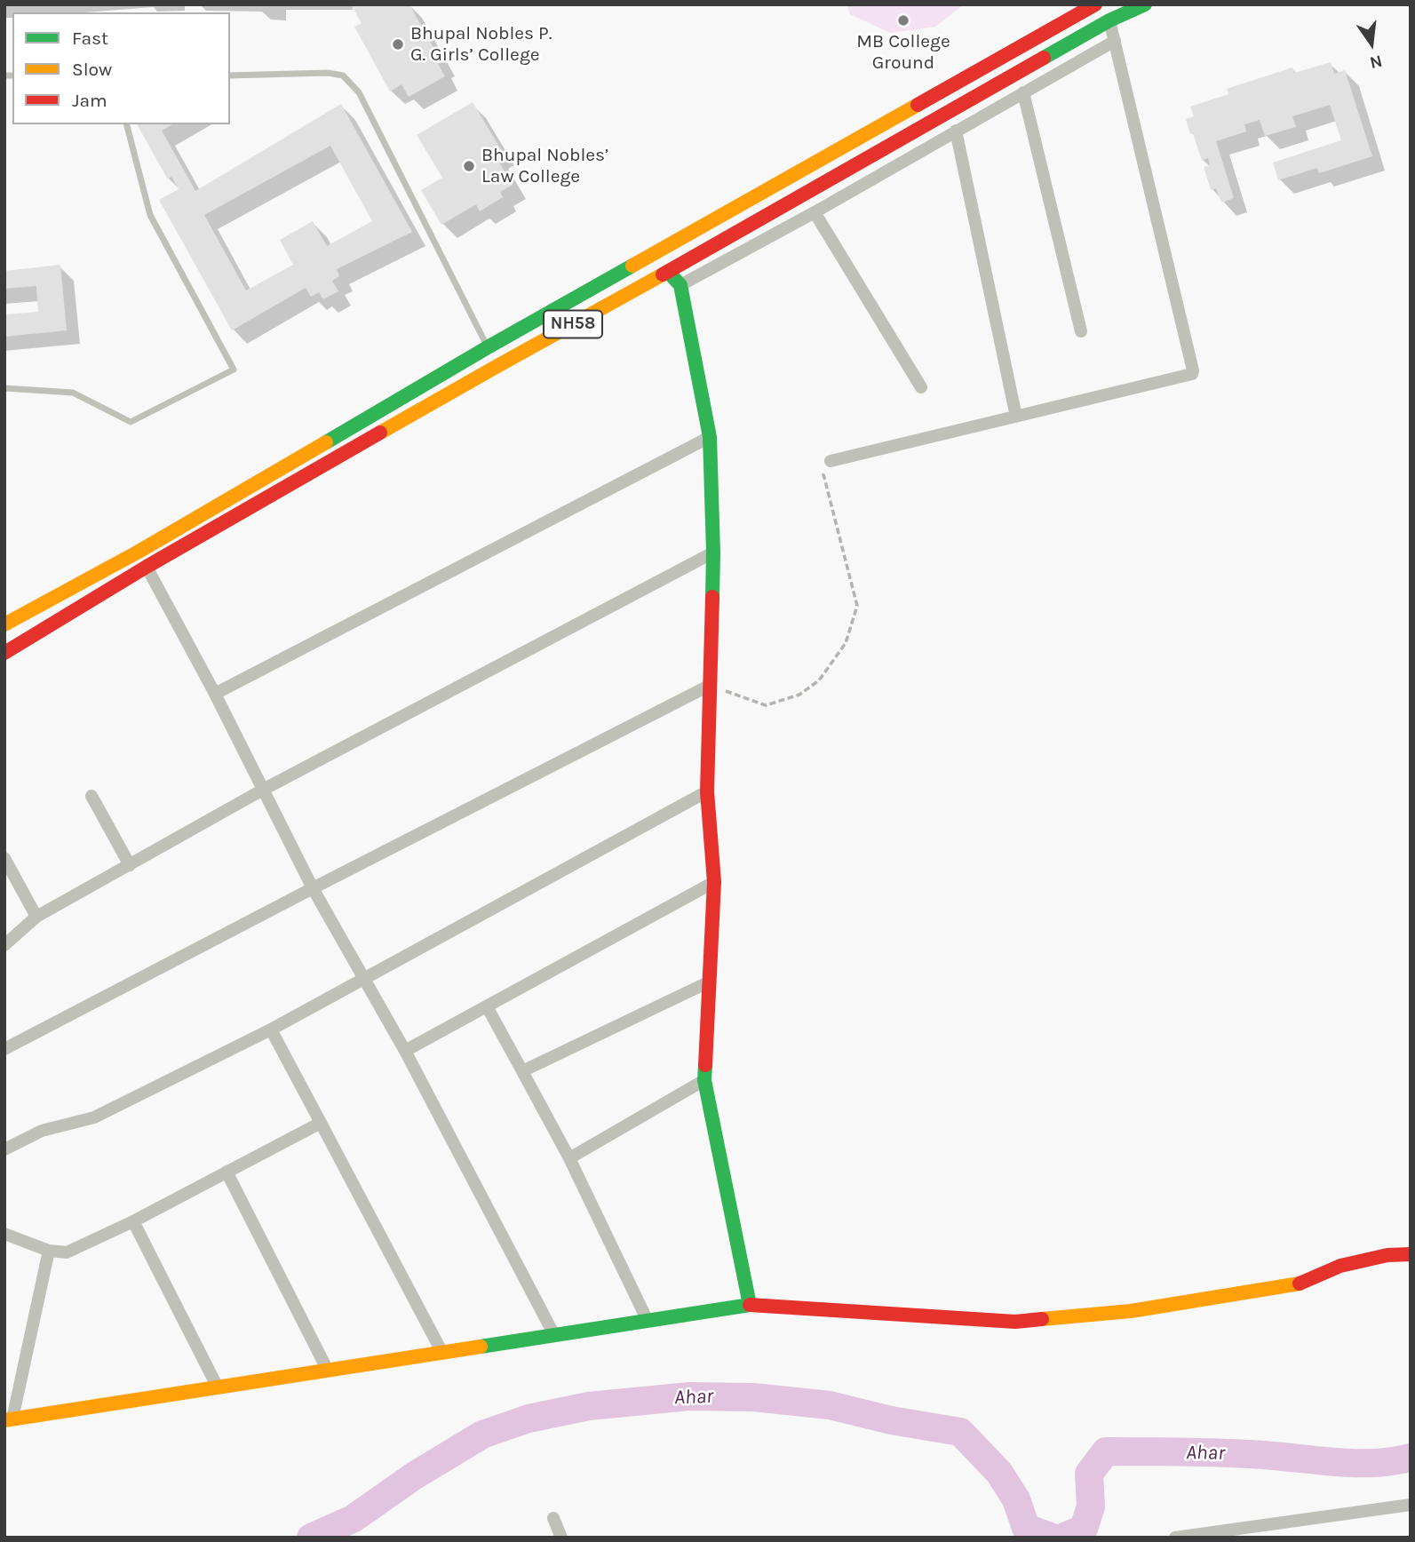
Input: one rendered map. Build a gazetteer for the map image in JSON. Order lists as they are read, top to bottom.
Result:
{
  "streets": {
    "main road": ["NH58"]
  },
  "water": ["Ahar"],
  "places": ["MB College Ground", "Bhupal Nobles P. G. Girls’ College", "Bhupal Nobles’ Law College"],
  "legend": ["Fast", "Slow", "Jam"],
  "north": "bottom"
}
